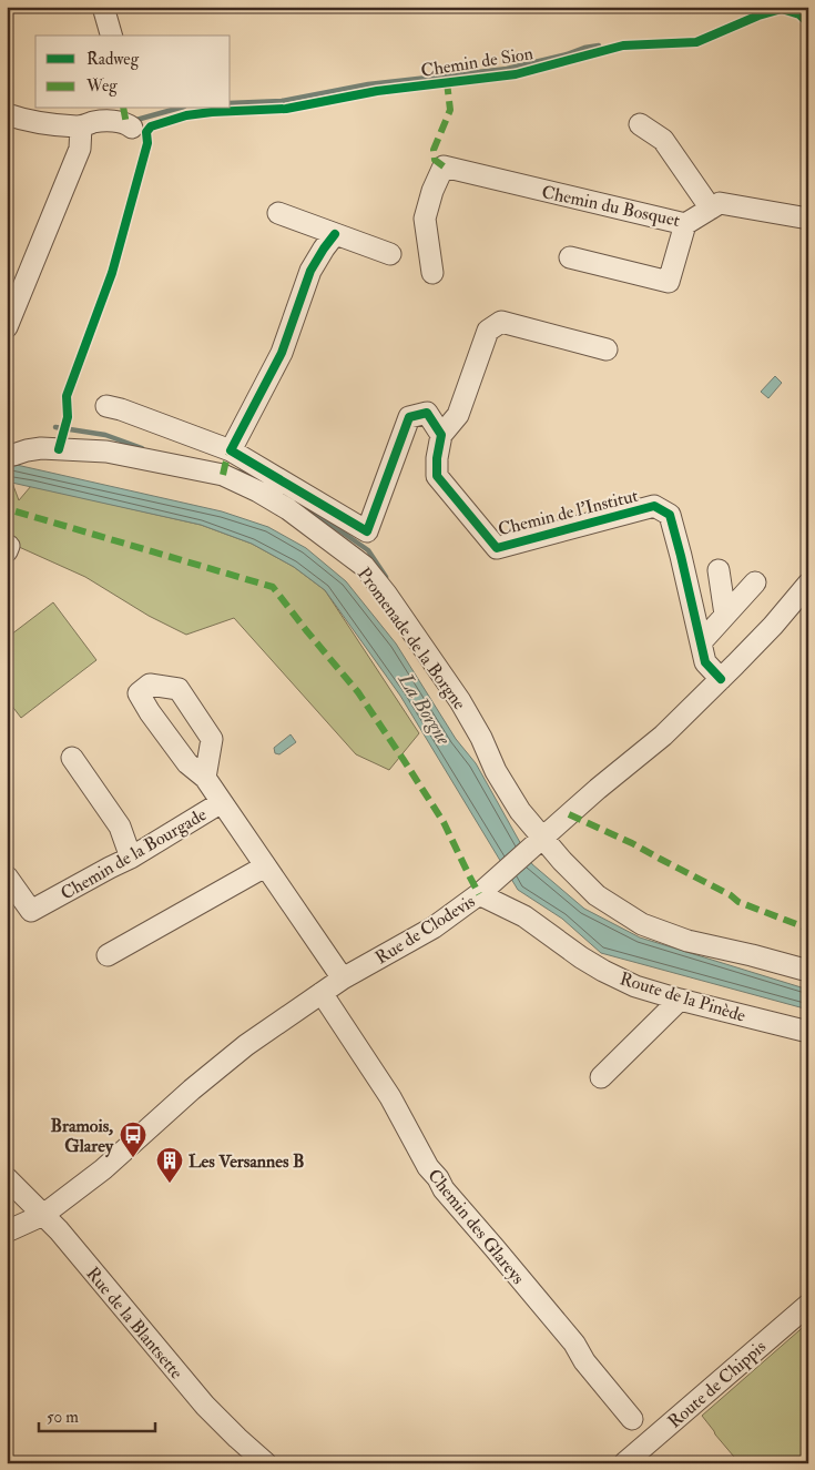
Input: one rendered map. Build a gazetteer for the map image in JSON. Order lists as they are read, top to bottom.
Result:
{
  "streets": {
    "street": [
      "Chemin du Bosquet",
      "Chemin de l'Institut",
      "Promenade de la Borgne",
      "Chemin de la Bourgade",
      "Rue de Clodevis",
      "Route de la Pinède",
      "Chemin des Glareys",
      "Rue de la Blantsette",
      "Route de Chippis"
    ],
    "cycle path": ["Chemin de Sion"]
  },
  "crossings": [
    ["Chemin de l'Institut", "Rue de Clodevis"],
    ["Promenade de la Borgne", "Rue de Clodevis"],
    ["Chemin de la Bourgade", "Rue de Clodevis"],
    ["Rue de Clodevis", "Route de la Pinède"],
    ["Rue de Clodevis", "Chemin des Glareys"],
    ["Rue de Clodevis", "Rue de la Blantsette"]
  ],
  "water": ["La Borgne"],
  "places": {
    "bus stop": ["Bramois, Glarey"],
    "building": ["Les Versannes B"]
  },
  "legend": ["Radweg", "Weg"],
  "scale_bar": "50 m"
}
